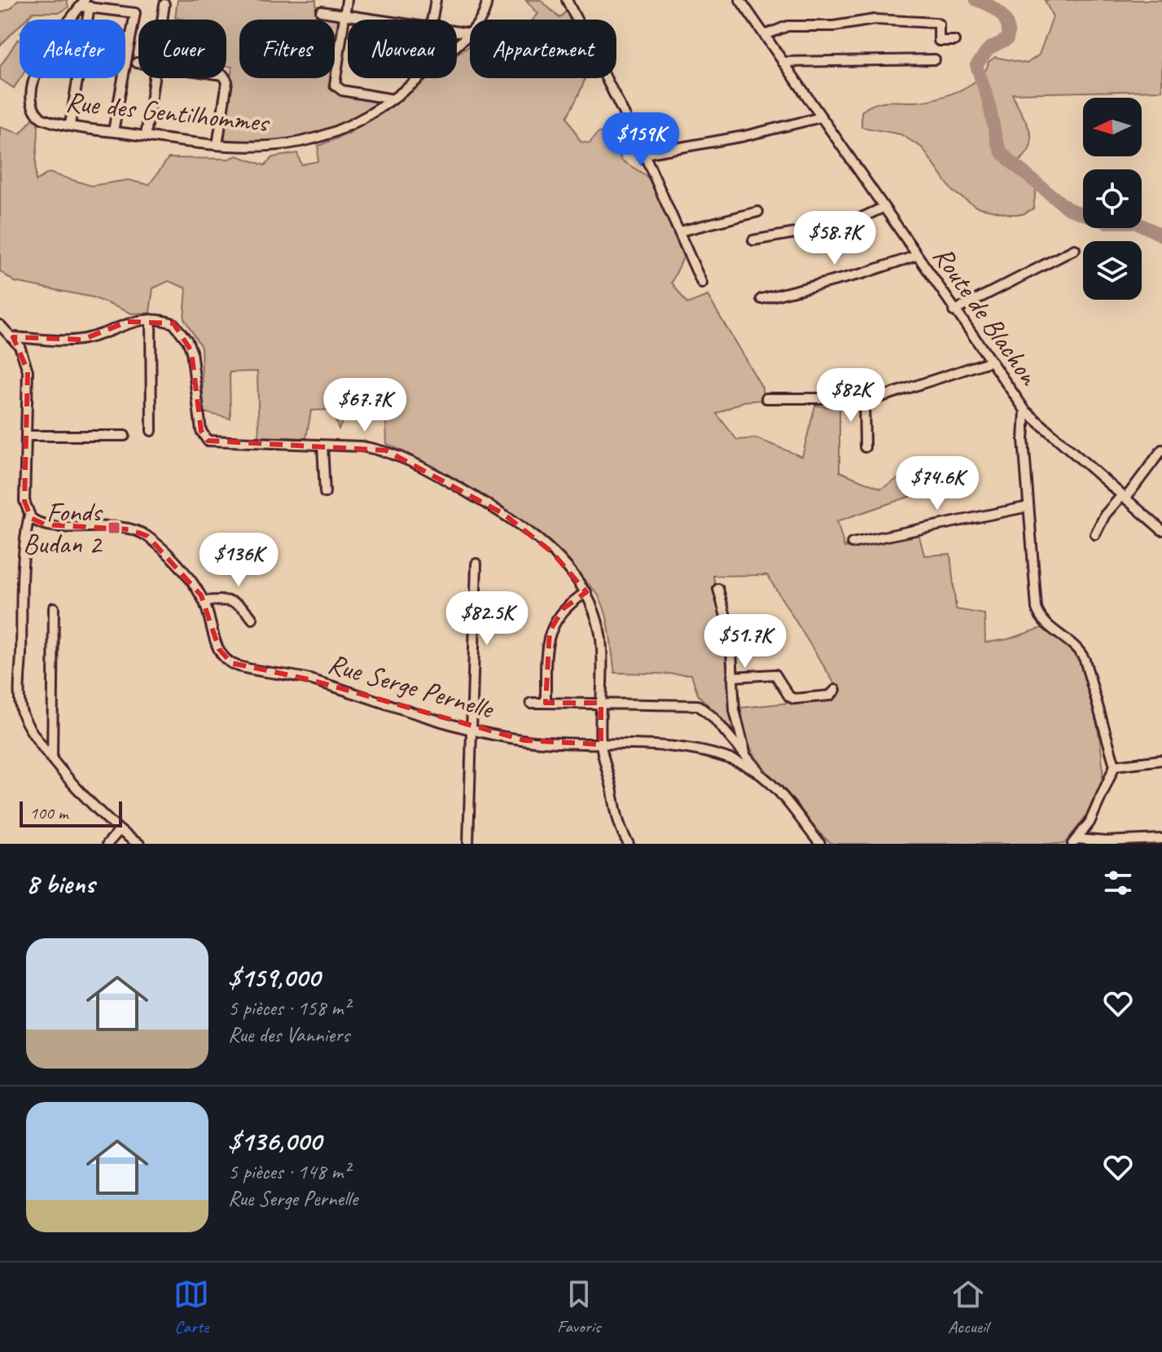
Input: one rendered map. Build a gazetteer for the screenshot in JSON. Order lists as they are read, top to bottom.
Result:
{
  "streets": {
    "street": ["Rue des Gentilhommes", "Route de Blachon", "Rue Serge Pernelle"]
  },
  "places": {
    "transit": ["Fonds Budan 2"]
  },
  "scale_bar": "100 m",
  "north": "left",
  "page": {
    "chip": [
      "Acheter",
      "Louer",
      "Filtres",
      "Nouveau",
      "Appartement"
    ],
    "price": [
      "$159K",
      "$58.7K",
      "$82K",
      "$67.7K",
      "$74.6K",
      "$136K",
      "$82.5K",
      "$51.7K"
    ],
    "scale": "100 m",
    "heading": "8 biens",
    "list": [
      {
        "name": "$159,000",
        "note": "5 pièces · 158 m² · Rue des Vanniers"
      },
      {
        "name": "$136,000",
        "note": "5 pièces · 148 m² · Rue Serge Pernelle"
      }
    ],
    "tabs": ["Carte", "Favoris", "Accueil"]
  }
}
